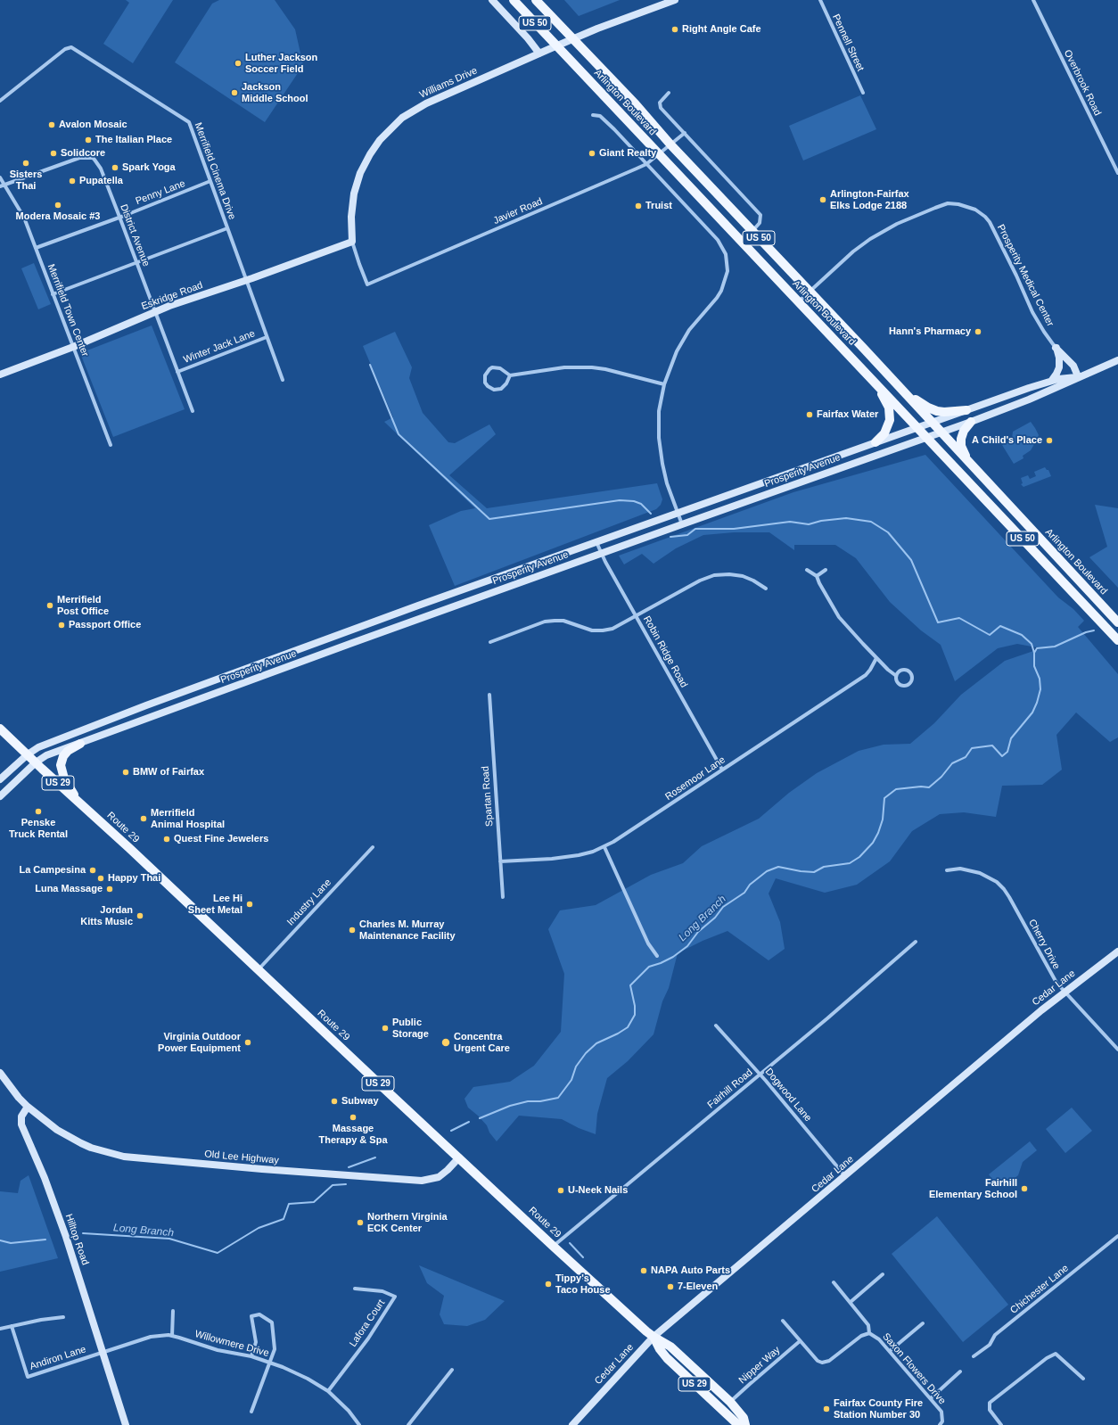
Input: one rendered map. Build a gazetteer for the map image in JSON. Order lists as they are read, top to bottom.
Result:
{
  "streets": {
    "main road": [
      "US 50",
      "Williams Drive",
      "Arlington Boulevard",
      "Eskridge Road",
      "Prosperity Avenue",
      "US 29",
      "Route 29",
      "Cedar Lane",
      "Old Lee Highway",
      "Hilltop Road"
    ],
    "street": [
      "Pennell Street",
      "Overbrook Road",
      "Merrifield Cinema Drive",
      "Penny Lane",
      "Javier Road",
      "District Avenue",
      "Prosperity Medical Center",
      "Merrifield Town Center",
      "Winter Jack Lane",
      "Robin Ridge Road",
      "Rosemoor Lane",
      "Spartan Road",
      "Industry Lane",
      "Cherry Drive",
      "Fairhill Road",
      "Dogwood Lane",
      "Chichester Lane",
      "Lafora Court",
      "Willowmere Drive",
      "Andiron Lane",
      "Nipper Way",
      "Saxon Flowers Drive"
    ]
  },
  "crossings": [
    ["Williams Drive", "Arlington Boulevard"],
    ["Williams Drive", "Javier Road"],
    ["Williams Drive", "Eskridge Road"],
    ["Arlington Boulevard", "Javier Road"],
    ["Arlington Boulevard", "Prosperity Medical Center"],
    ["Arlington Boulevard", "Prosperity Avenue"],
    ["Merrifield Cinema Drive", "Penny Lane"],
    ["Merrifield Cinema Drive", "Eskridge Road"],
    ["Merrifield Cinema Drive", "Winter Jack Lane"],
    ["Penny Lane", "District Avenue"],
    ["Penny Lane", "Merrifield Town Center"],
    ["District Avenue", "Eskridge Road"],
    ["District Avenue", "Merrifield Town Center"],
    ["District Avenue", "Winter Jack Lane"],
    ["Eskridge Road", "Merrifield Town Center"],
    ["Prosperity Avenue", "Robin Ridge Road"],
    ["Prosperity Avenue", "Route 29"],
    ["Robin Ridge Road", "Rosemoor Lane"],
    ["Rosemoor Lane", "Spartan Road"],
    ["Route 29", "Industry Lane"],
    ["Route 29", "Cedar Lane"],
    ["Route 29", "Fairhill Road"],
    ["Route 29", "Old Lee Highway"],
    ["Route 29", "Nipper Way"],
    ["Cherry Drive", "Cedar Lane"],
    ["Cedar Lane", "Dogwood Lane"],
    ["Fairhill Road", "Dogwood Lane"],
    ["Old Lee Highway", "Hilltop Road"],
    ["Hilltop Road", "Willowmere Drive"],
    ["Hilltop Road", "Andiron Lane"],
    ["Lafora Court", "Willowmere Drive"],
    ["Willowmere Drive", "Andiron Lane"],
    ["Nipper Way", "Saxon Flowers Drive"]
  ],
  "water": ["Long Branch"],
  "places": [
    "Right Angle Cafe",
    "Luther Jackson Soccer Field",
    "Jackson Middle School",
    "Avalon Mosaic",
    "The Italian Place",
    "Solidcore",
    "Giant Realty",
    "Sisters Thai",
    "Spark Yoga",
    "Pupatella",
    "Arlington-Fairfax Elks Lodge 2188",
    "Modera Mosaic #3",
    "Truist",
    "Hann's Pharmacy",
    "Fairfax Water",
    "A Child's Place",
    "Merrifield Post Office",
    "Passport Office",
    "BMW of Fairfax",
    "Penske Truck Rental",
    "Merrifield Animal Hospital",
    "Quest Fine Jewelers",
    "La Campesina",
    "Happy Thai",
    "Luna Massage",
    "Lee Hi Sheet Metal",
    "Jordan Kitts Music",
    "Charles M. Murray Maintenance Facility",
    "Public Storage",
    "Virginia Outdoor Power Equipment",
    "Concentra Urgent Care",
    "Subway",
    "Massage Therapy & Spa",
    "Fairhill Elementary School",
    "U-Neek Nails",
    "Northern Virginia ECK Center",
    "NAPA Auto Parts",
    "Tippy's Taco House",
    "7-Eleven",
    "Fairfax County Fire Station Number 30"
  ]
}
